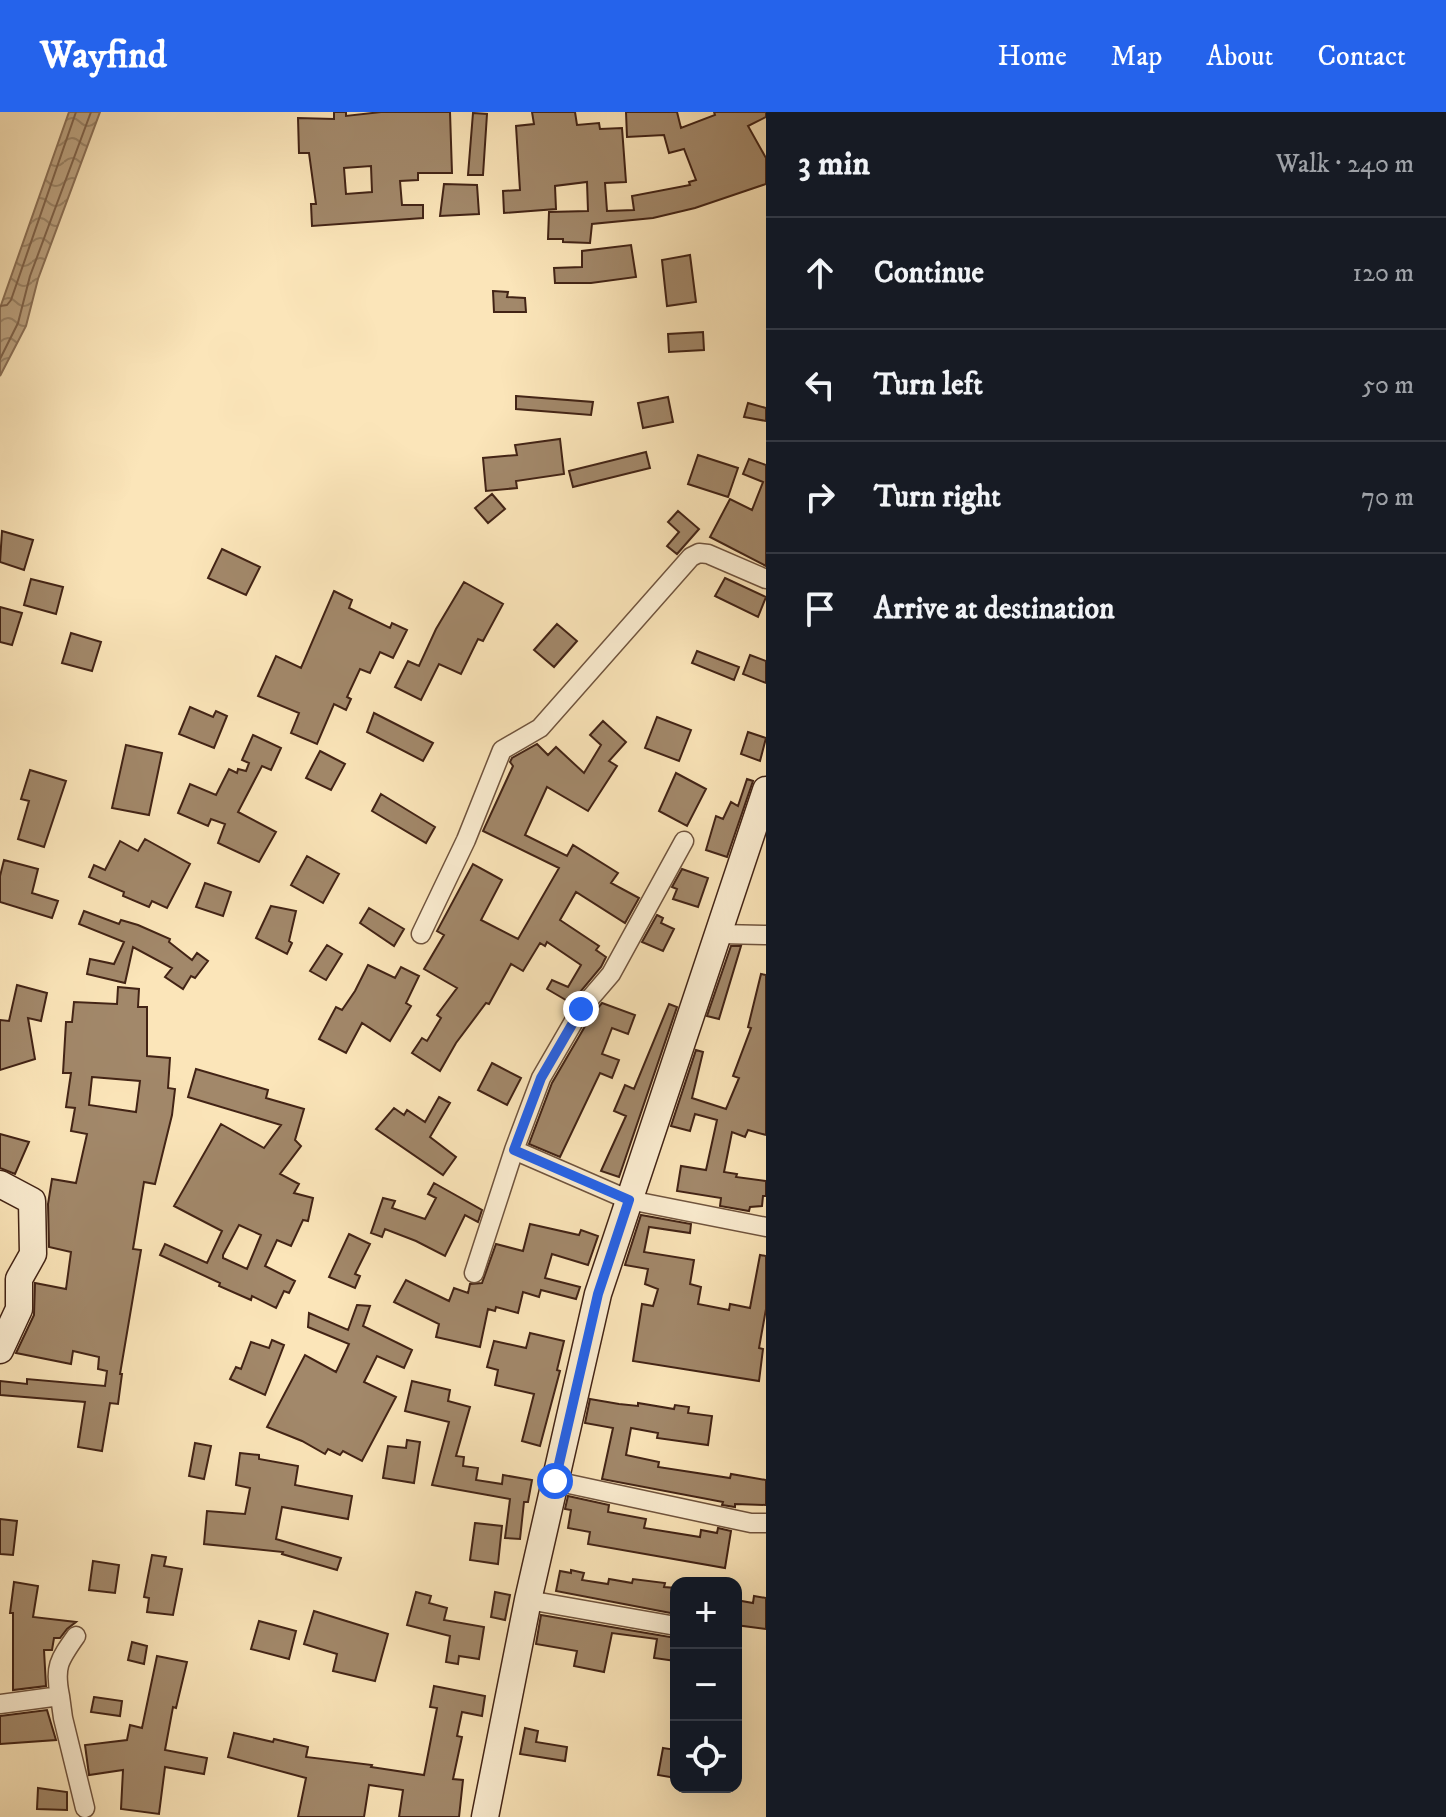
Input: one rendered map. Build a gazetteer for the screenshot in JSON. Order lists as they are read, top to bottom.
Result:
{
  "page": {
    "header": "Wayfind",
    "nav": [
      "Home",
      "Map",
      "About",
      "Contact"
    ],
    "heading": ["3 min", "Walk · 240 m"],
    "list": [
      ["Continue", "120 m"],
      ["Turn left", "50 m"],
      ["Turn right", "70 m"],
      "Arrive at destination"
    ],
    "map_buttons": ["+", "−"]
  }
}
